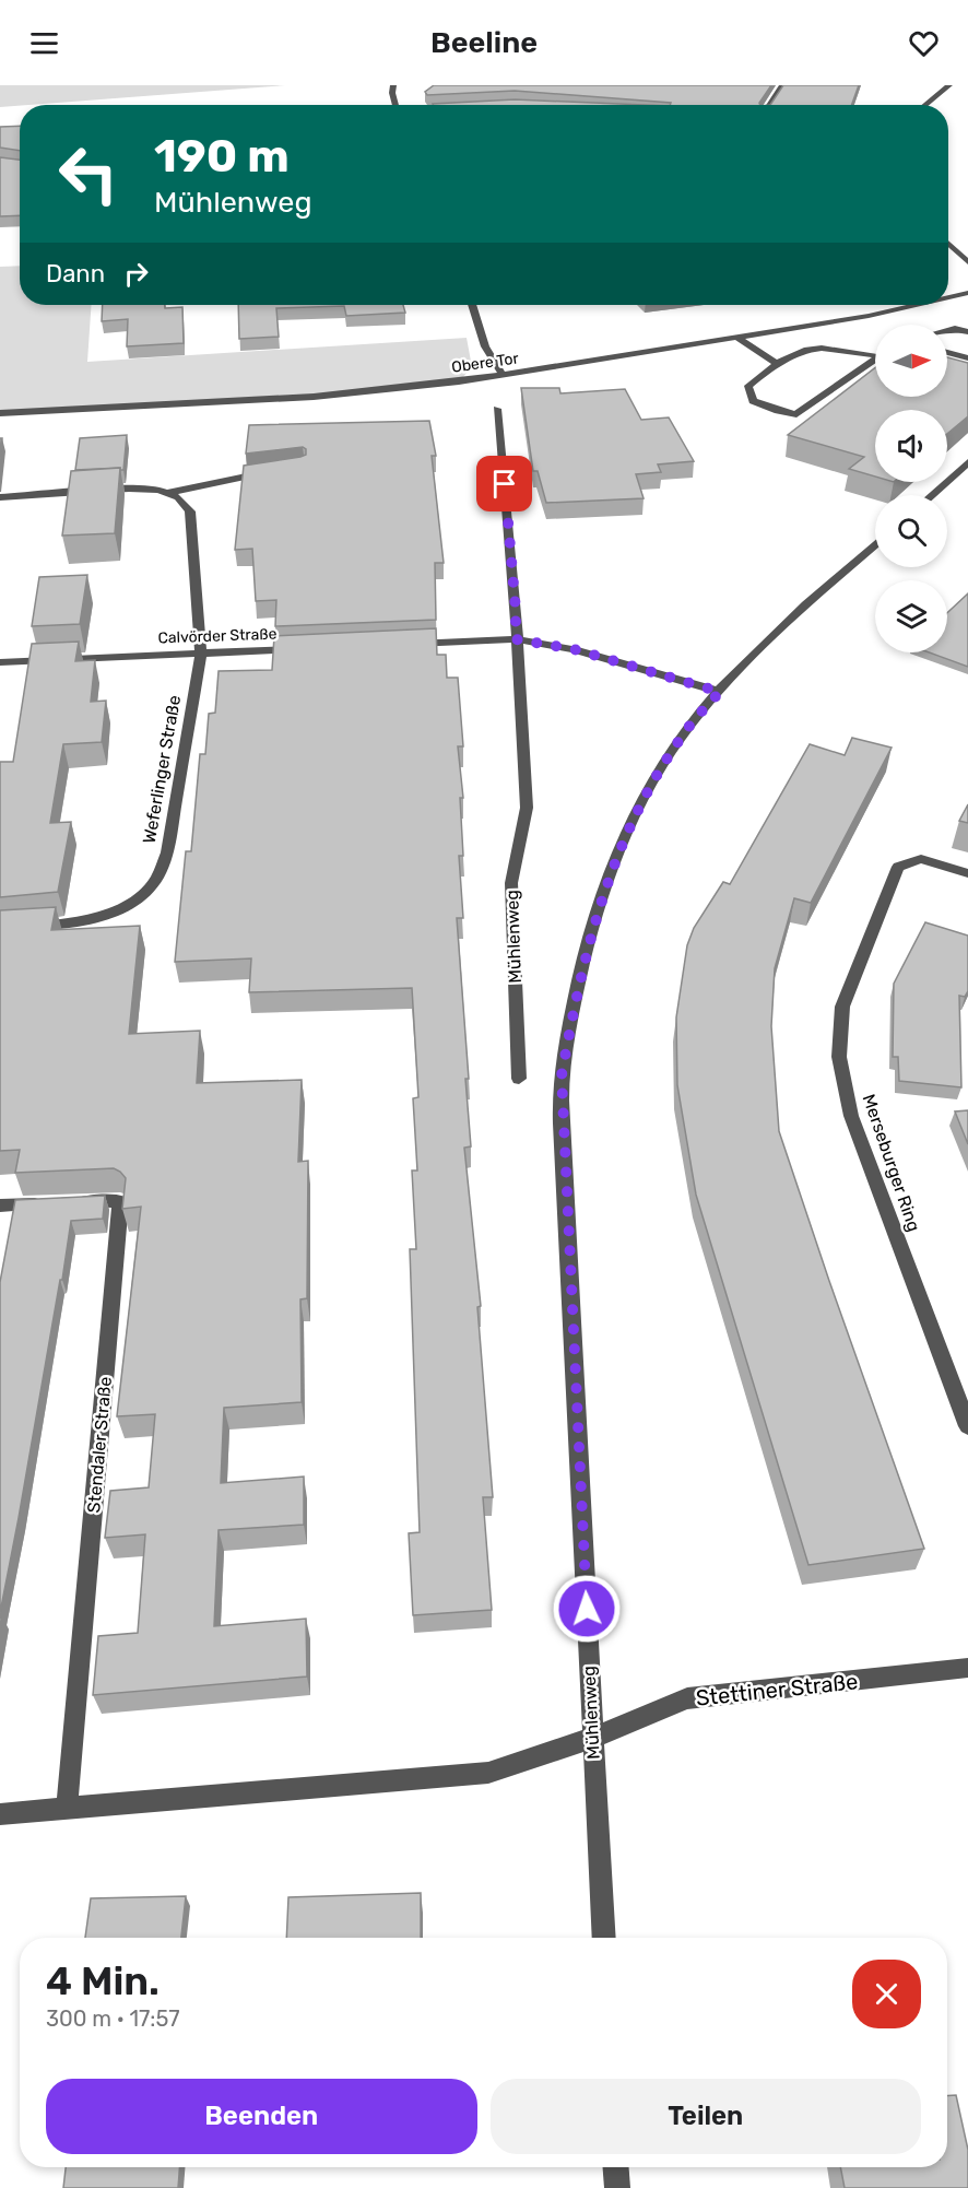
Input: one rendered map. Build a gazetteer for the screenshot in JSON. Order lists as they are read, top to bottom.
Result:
{
  "streets": {
    "street": [
      "Obere Tor",
      "Calvörder Straße",
      "Weferlinger Straße",
      "Mühlenweg",
      "Merseburger Ring",
      "Stendaler Straße",
      "Stettiner Straße"
    ]
  },
  "crossings": [
    ["Calvörder Straße", "Weferlinger Straße"],
    ["Mühlenweg", "Stettiner Straße"]
  ],
  "north": "right",
  "page": {
    "header": "Beeline",
    "turn": ["190 m", "Mühlenweg"],
    "then": "Dann",
    "heading": ["4 Min.", "300 m · 17:57"],
    "buttons": ["Beenden", "Teilen"]
  }
}
